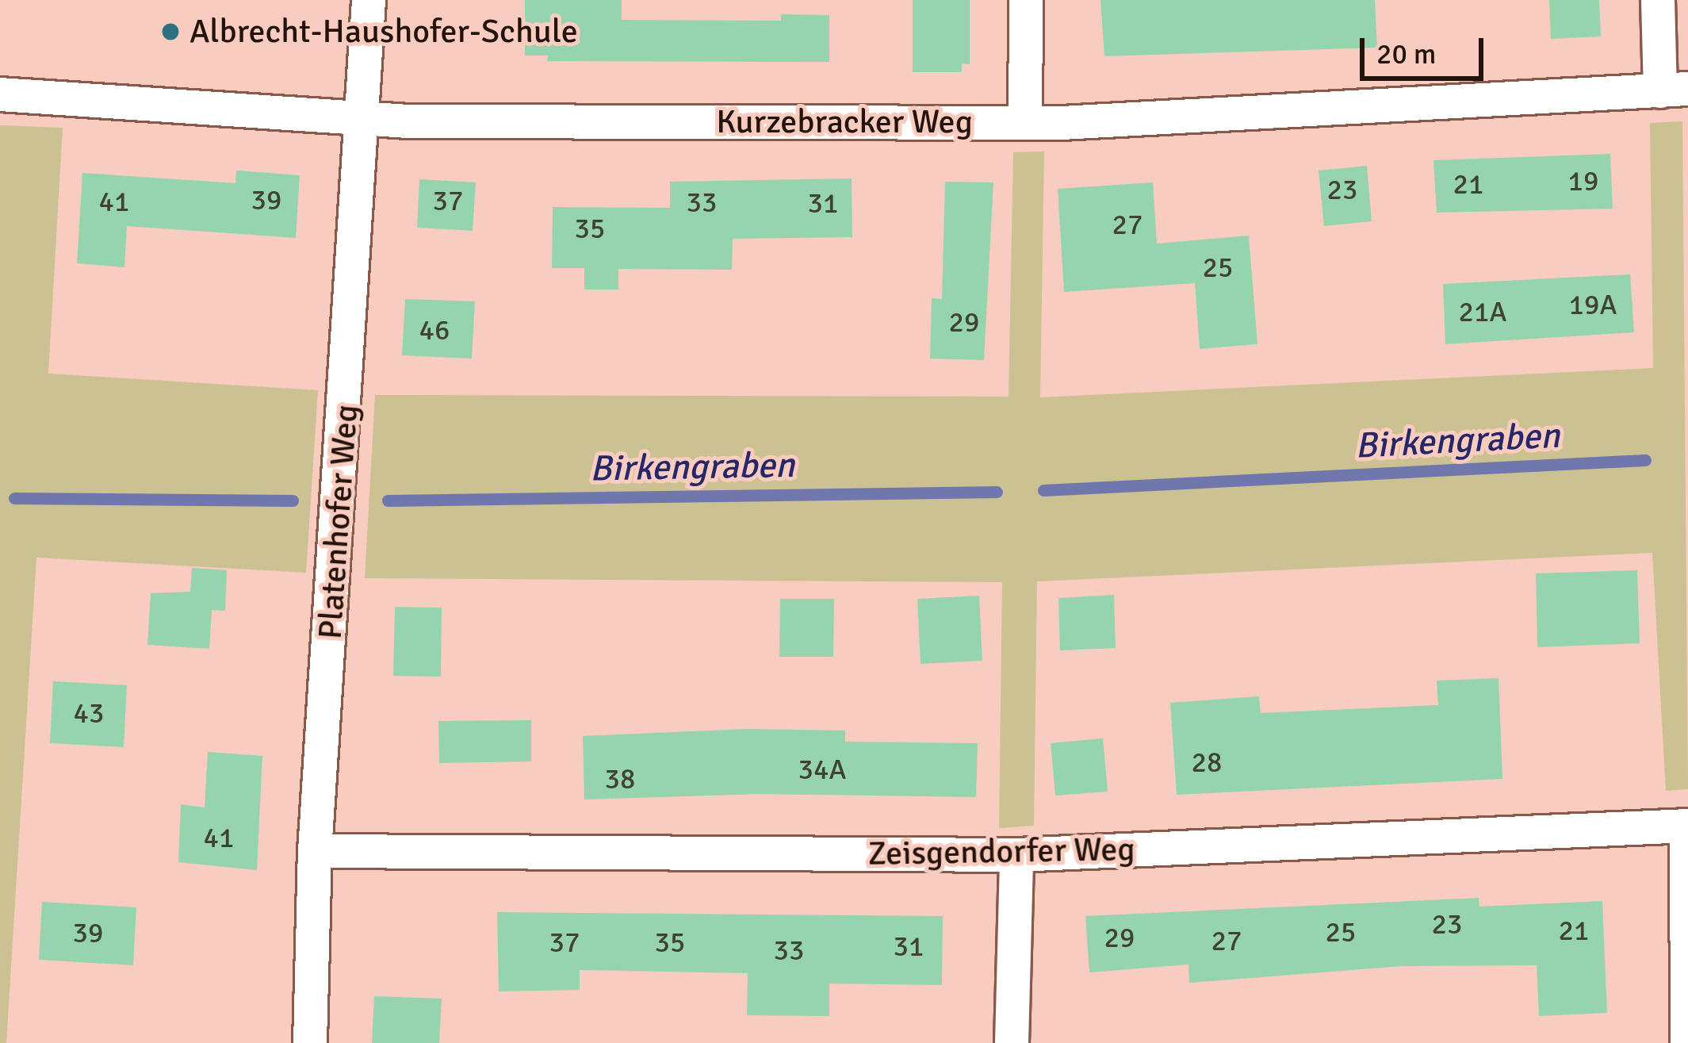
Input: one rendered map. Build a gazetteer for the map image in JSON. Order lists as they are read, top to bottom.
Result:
{
  "streets": {
    "street": ["Kurzebracker Weg", "Platenhofer Weg", "Zeisgendorfer Weg"]
  },
  "crossings": [
    ["Kurzebracker Weg", "Platenhofer Weg"],
    ["Platenhofer Weg", "Zeisgendorfer Weg"]
  ],
  "water": ["Birkengraben"],
  "places": ["Albrecht-Haushofer-Schule"],
  "house_numbers": [
    "19",
    "21",
    "23",
    "39",
    "37",
    "41",
    "33",
    "31",
    "27",
    "35",
    "25",
    "19A",
    "21A",
    "29",
    "46",
    "43",
    "28",
    "34A",
    "38",
    "41",
    "23",
    "21",
    "25",
    "39",
    "29",
    "27",
    "37",
    "35",
    "31",
    "33"
  ],
  "scale_bar": "20 m"
}
